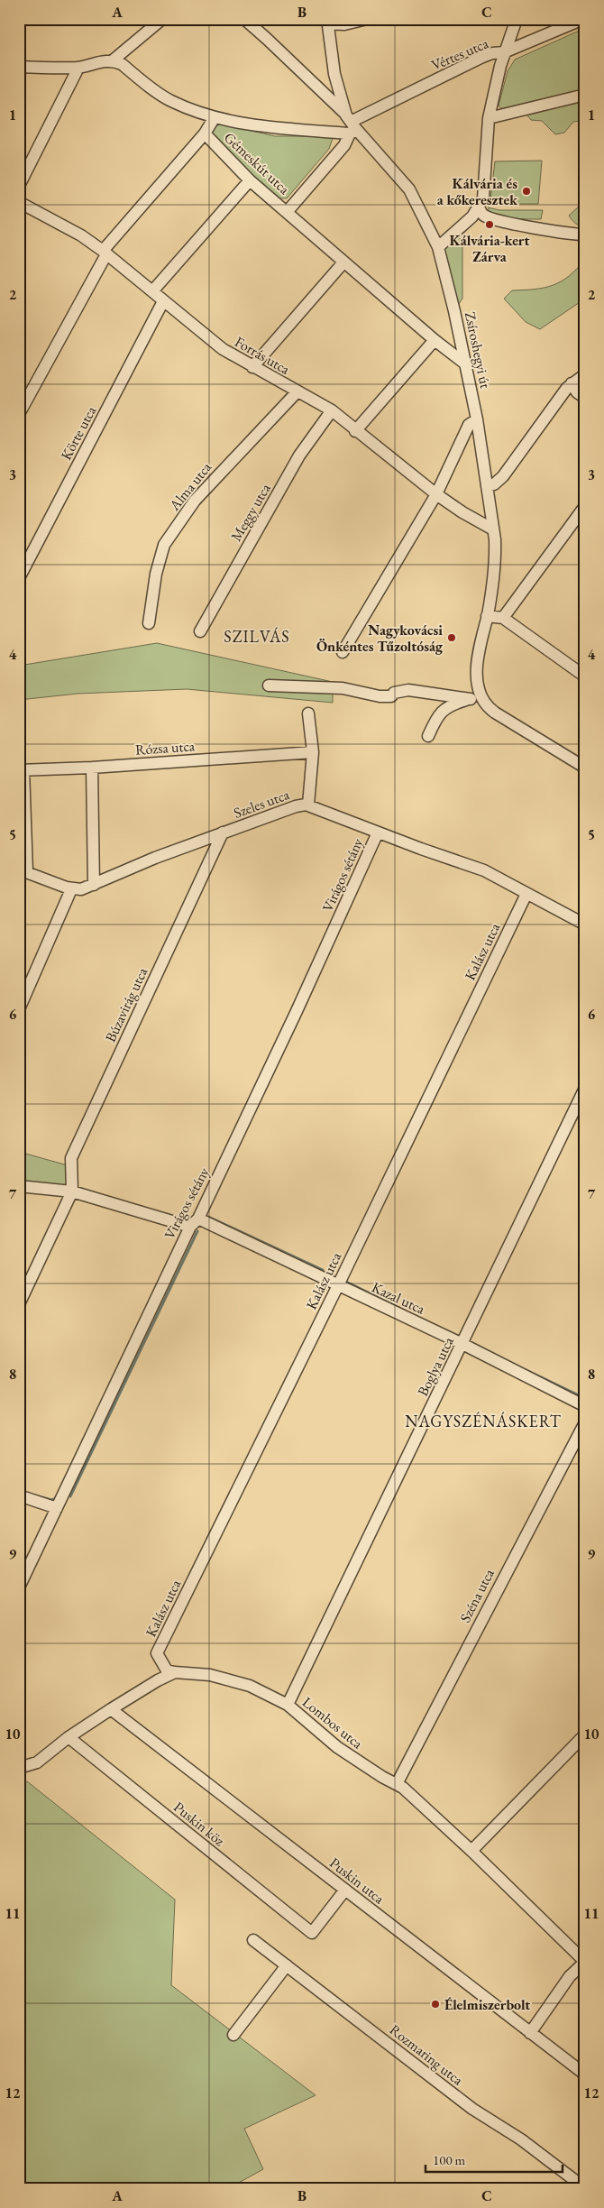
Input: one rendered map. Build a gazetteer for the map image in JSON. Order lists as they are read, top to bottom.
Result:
{
  "streets": {
    "street": [
      "Vértes utca",
      "Gémeskút utca",
      "Zsíroshegyi út",
      "Forrás utca",
      "Körte utca",
      "Alma utca",
      "Meggy utca",
      "Rózsa utca",
      "Szeles utca",
      "Virágos sétány",
      "Kalász utca",
      "Búzavirág utca",
      "Kazal utca",
      "Boglya utca",
      "Széna utca",
      "Lombos utca",
      "Puskin köz",
      "Puskin utca",
      "Rozmaring utca"
    ]
  },
  "crossings": [
    ["Vértes utca", "Zsíroshegyi út"],
    ["Gémeskút utca", "Zsíroshegyi út"],
    ["Zsíroshegyi út", "Forrás utca"],
    ["Forrás utca", "Körte utca"],
    ["Forrás utca", "Alma utca"],
    ["Forrás utca", "Meggy utca"],
    ["Szeles utca", "Virágos sétány"],
    ["Szeles utca", "Kalász utca"],
    ["Szeles utca", "Búzavirág utca"],
    ["Virágos sétány", "Kazal utca"],
    ["Kalász utca", "Kazal utca"],
    ["Kalász utca", "Lombos utca"],
    ["Búzavirág utca", "Kazal utca"],
    ["Kazal utca", "Boglya utca"],
    ["Boglya utca", "Lombos utca"],
    ["Széna utca", "Lombos utca"],
    ["Puskin köz", "Puskin utca"]
  ],
  "districts": ["SZILVÁS", "NAGYSZÉNÁSKERT"],
  "places": [
    "Kálvária és a kőkeresztek",
    "Kálvária-kert Zárva",
    "Nagykovácsi Önkéntes Tűzoltóság",
    "Élelmiszerbolt"
  ],
  "scale_bar": "100 m",
  "grid": {
    "columns": ["A", "B", "C"],
    "rows": [
      "1",
      "2",
      "3",
      "4",
      "5",
      "6",
      "7",
      "8",
      "9",
      "10",
      "11",
      "12"
    ]
  }
}
